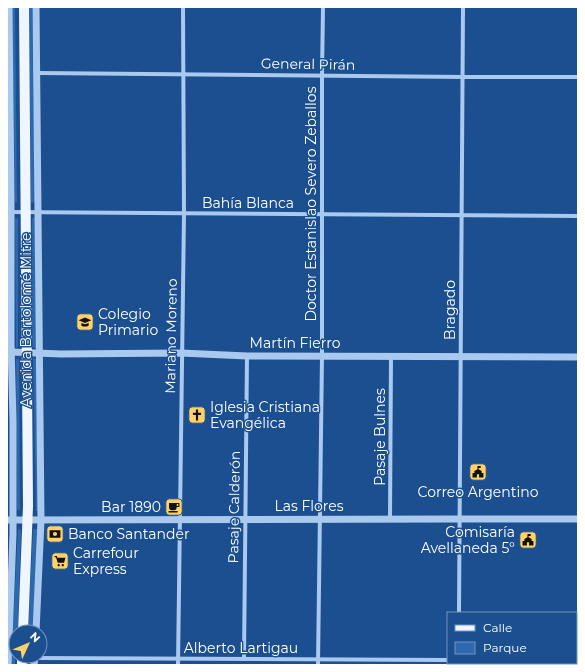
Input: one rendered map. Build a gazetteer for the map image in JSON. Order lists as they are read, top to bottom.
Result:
{
  "streets": {
    "main road": ["Avenida Bartolomé Mitre"],
    "street": [
      "General Pirán",
      "Bahía Blanca",
      "Doctor Estanislao Severo Zeballos",
      "Bragado",
      "Mariano Moreno",
      "Martín Fierro",
      "Pasaje Bulnes",
      "Las Flores",
      "Pasaje Calderón",
      "Alberto Lartigau"
    ]
  },
  "crossings": [
    ["General Pirán", "Doctor Estanislao Severo Zeballos"],
    ["General Pirán", "Bragado"],
    ["General Pirán", "Avenida Bartolomé Mitre"],
    ["General Pirán", "Mariano Moreno"],
    ["Bahía Blanca", "Doctor Estanislao Severo Zeballos"],
    ["Bahía Blanca", "Bragado"],
    ["Bahía Blanca", "Avenida Bartolomé Mitre"],
    ["Bahía Blanca", "Mariano Moreno"],
    ["Doctor Estanislao Severo Zeballos", "Martín Fierro"],
    ["Doctor Estanislao Severo Zeballos", "Las Flores"],
    ["Doctor Estanislao Severo Zeballos", "Alberto Lartigau"],
    ["Bragado", "Martín Fierro"],
    ["Bragado", "Las Flores"],
    ["Avenida Bartolomé Mitre", "Martín Fierro"],
    ["Avenida Bartolomé Mitre", "Las Flores"],
    ["Mariano Moreno", "Martín Fierro"],
    ["Mariano Moreno", "Las Flores"],
    ["Mariano Moreno", "Alberto Lartigau"],
    ["Martín Fierro", "Pasaje Bulnes"],
    ["Martín Fierro", "Pasaje Calderón"],
    ["Pasaje Bulnes", "Las Flores"],
    ["Las Flores", "Pasaje Calderón"],
    ["Pasaje Calderón", "Alberto Lartigau"]
  ],
  "places": {
    "school or university": ["Colegio Primario"],
    "church": ["Iglesia Cristiana Evangélica"],
    "public building": ["Correo Argentino", "Comisaría Avellaneda 5°"],
    "cafe": ["Bar 1890"],
    "bank": ["Banco Santander"],
    "supermarket": ["Carrefour Express"]
  },
  "legend": ["Calle", "Parque"],
  "north": "top right"
}
